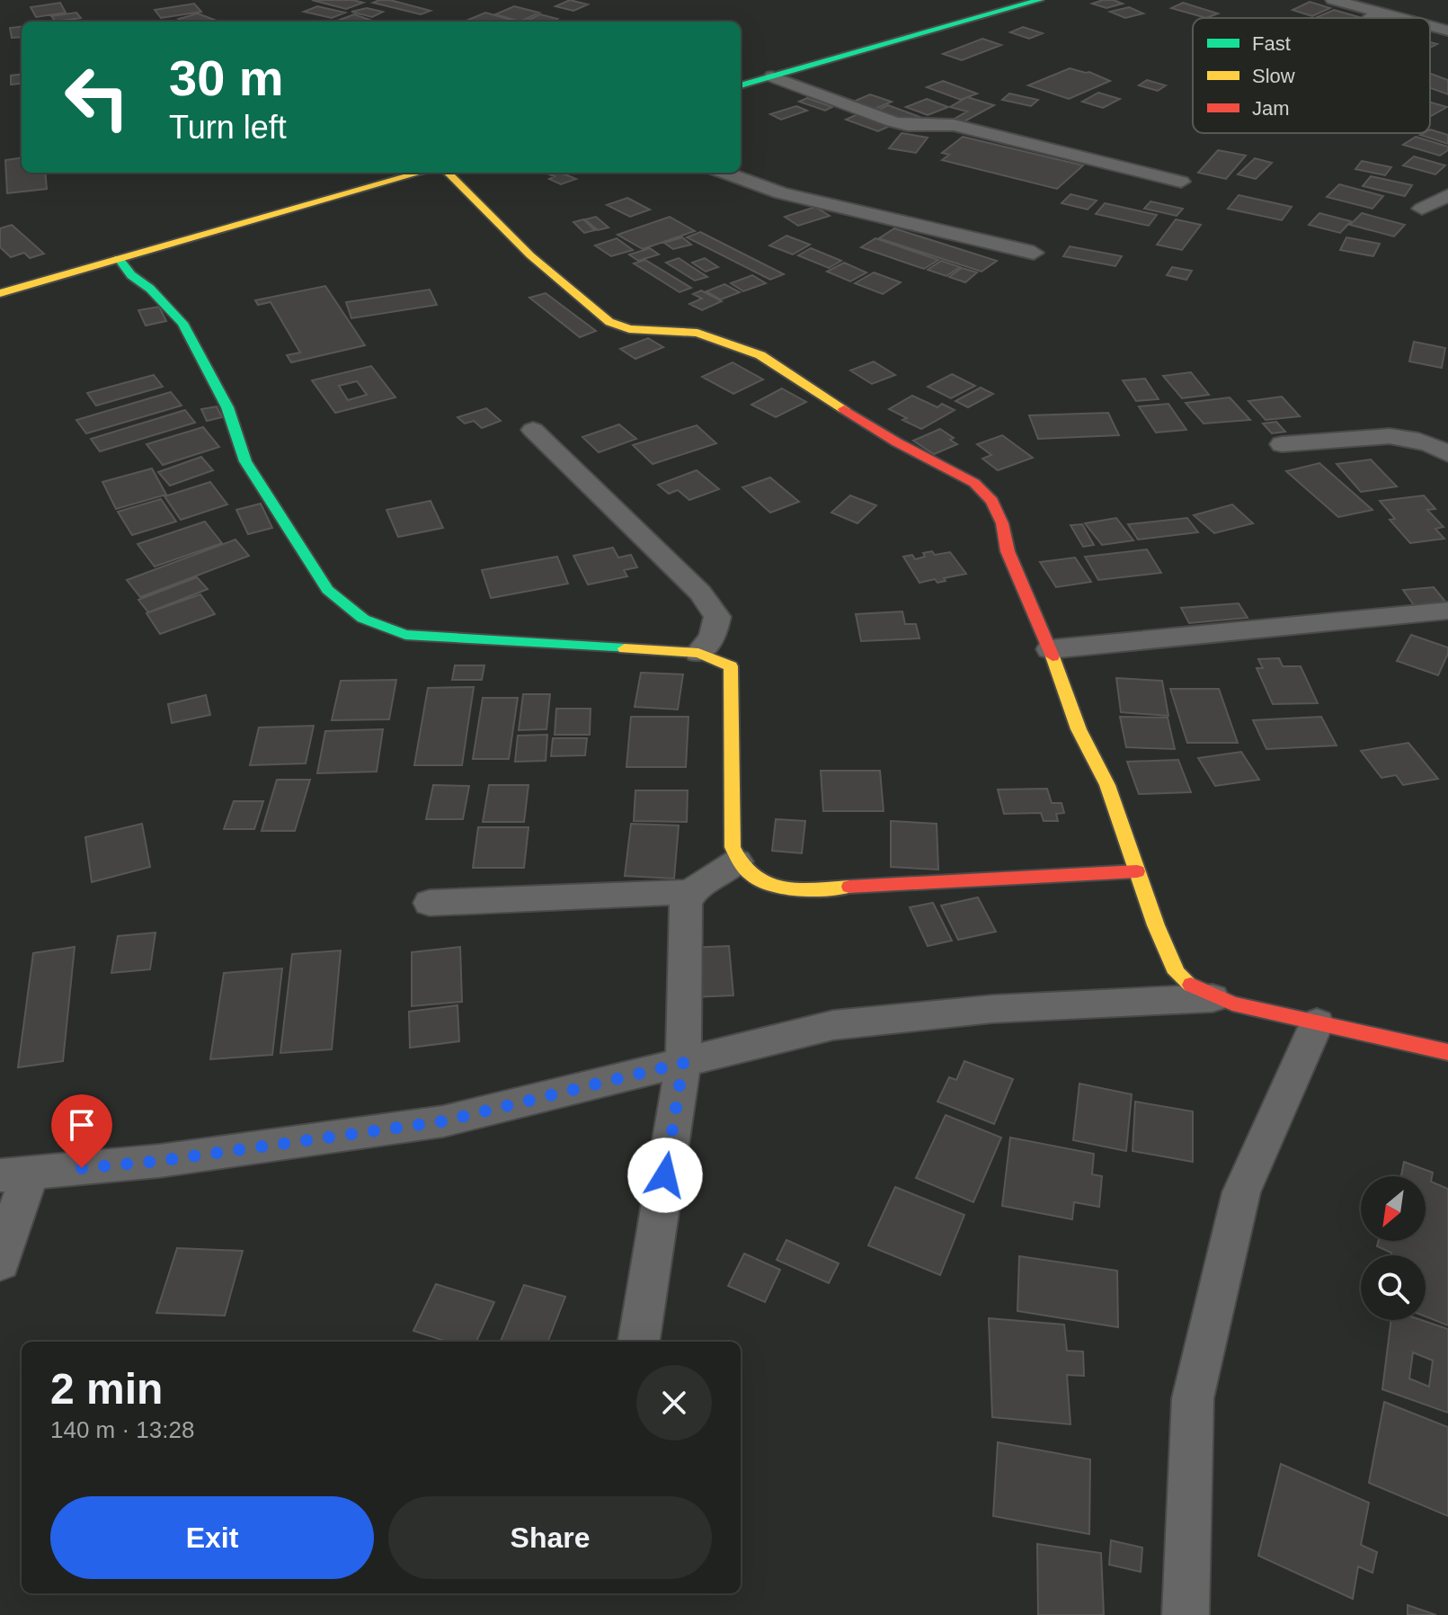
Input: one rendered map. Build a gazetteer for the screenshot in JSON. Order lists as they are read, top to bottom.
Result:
{
  "legend": ["Fast", "Slow", "Jam"],
  "north": "bottom left",
  "page": {
    "turn": ["30 m", "Turn left"],
    "heading": ["2 min", "140 m · 13:28"],
    "buttons": ["Exit", "Share"]
  }
}
